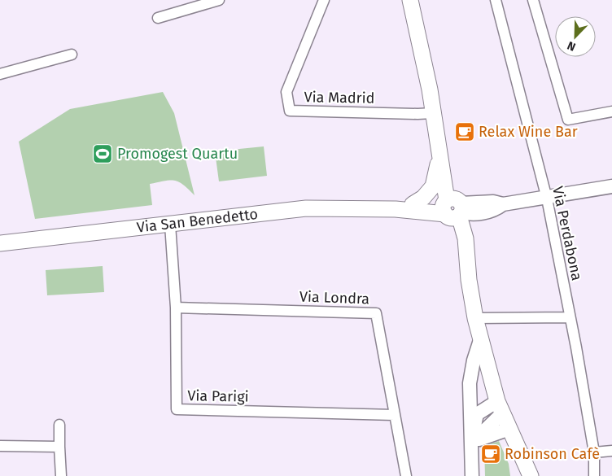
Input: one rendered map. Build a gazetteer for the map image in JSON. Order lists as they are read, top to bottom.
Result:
{
  "streets": {
    "main road": ["Via San Benedetto"],
    "street": [
      "Via Madrid",
      "Via Perdabona",
      "Via Londra",
      "Via Parigi"
    ]
  },
  "crossings": [
    ["Via San Benedetto", "Via Parigi"],
    ["Via Londra", "Via Parigi"]
  ],
  "places": {
    "cafe": ["Relax Wine Bar", "Robinson Cafè"],
    "sports": ["Promogest Quartu"]
  },
  "north": "bottom left"
}
